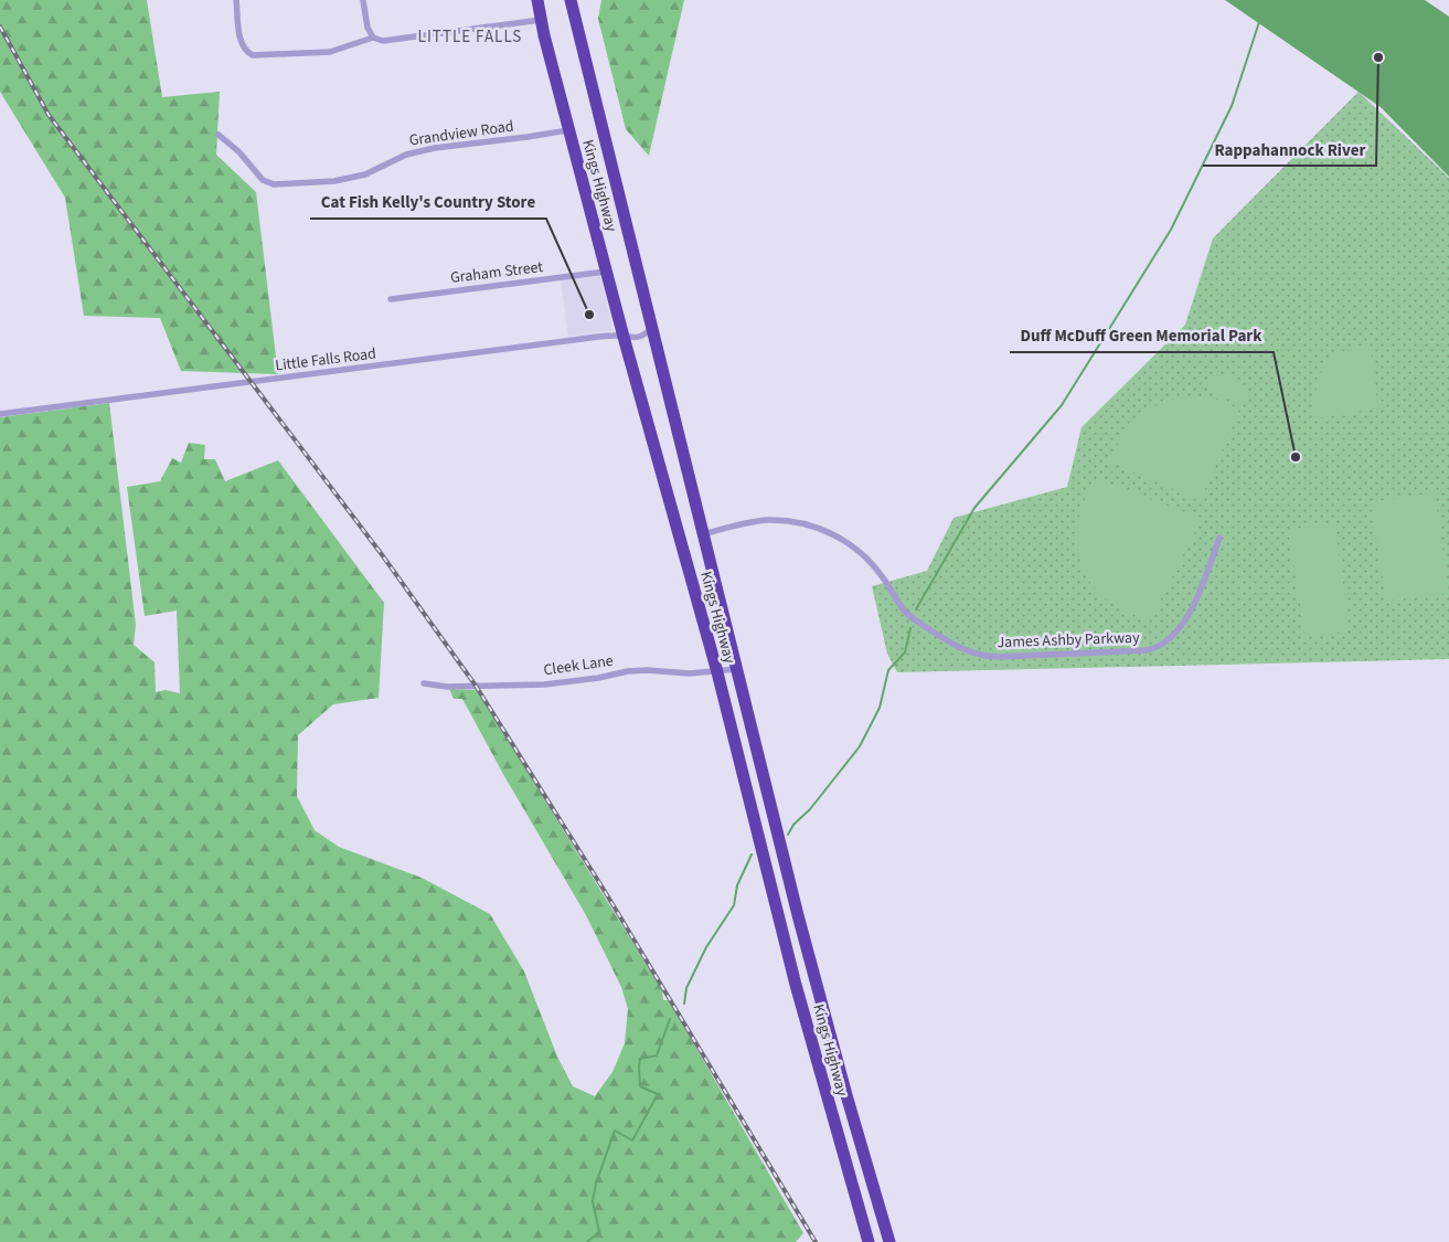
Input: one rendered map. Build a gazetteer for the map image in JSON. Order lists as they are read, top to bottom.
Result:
{
  "streets": {
    "highway": ["Kings Highway"],
    "street": [
      "Grandview Road",
      "Graham Street",
      "Little Falls Road",
      "James Ashby Parkway",
      "Cleek Lane"
    ]
  },
  "crossings": [
    ["Grandview Road", "Kings Highway"],
    ["Kings Highway", "Graham Street"],
    ["Kings Highway", "Little Falls Road"],
    ["Kings Highway", "James Ashby Parkway"],
    ["Kings Highway", "Cleek Lane"]
  ],
  "districts": ["LITTLE FALLS"],
  "places": ["Rappahannock River", "Cat Fish Kelly's Country Store", "Duff McDuff Green Memorial Park"]
}
